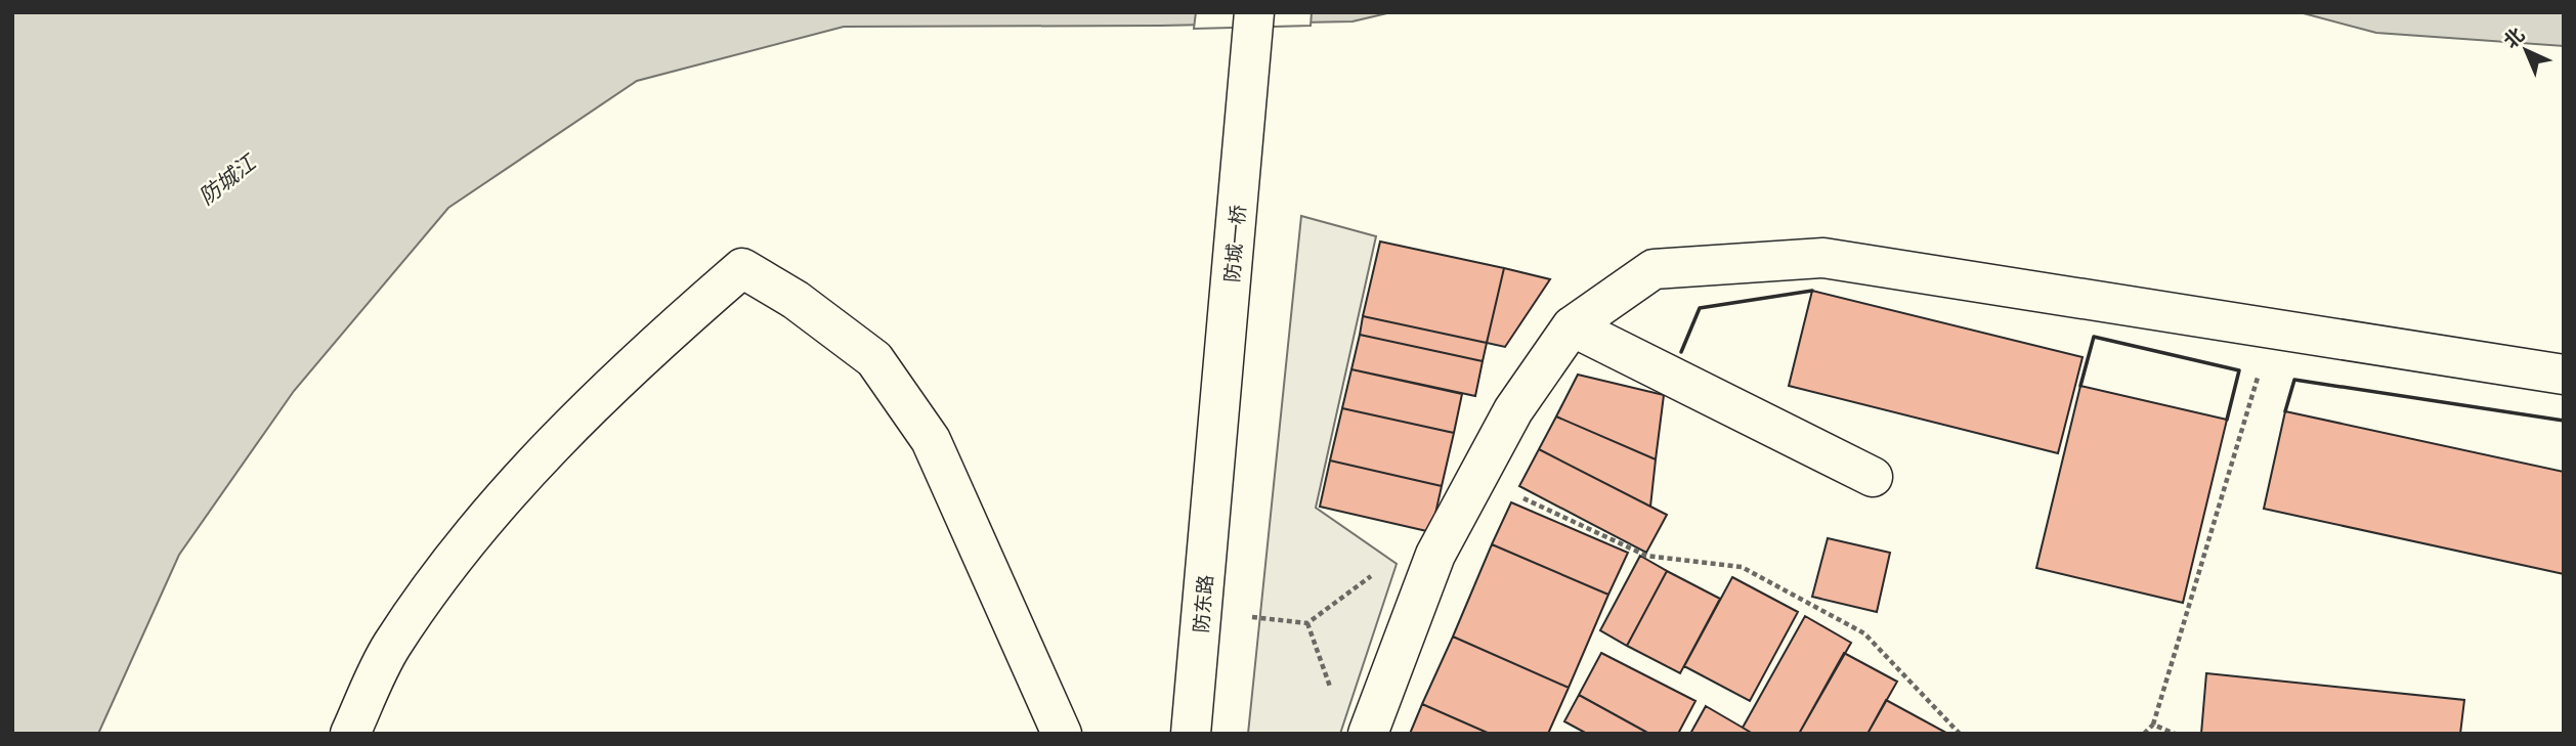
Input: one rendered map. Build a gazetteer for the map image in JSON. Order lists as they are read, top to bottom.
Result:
{
  "streets": {
    "street": ["防城一桥", "防东路"]
  },
  "crossings": [
    ["防城一桥", "防东路"]
  ],
  "water": ["防城江"],
  "north": "top left"
}
